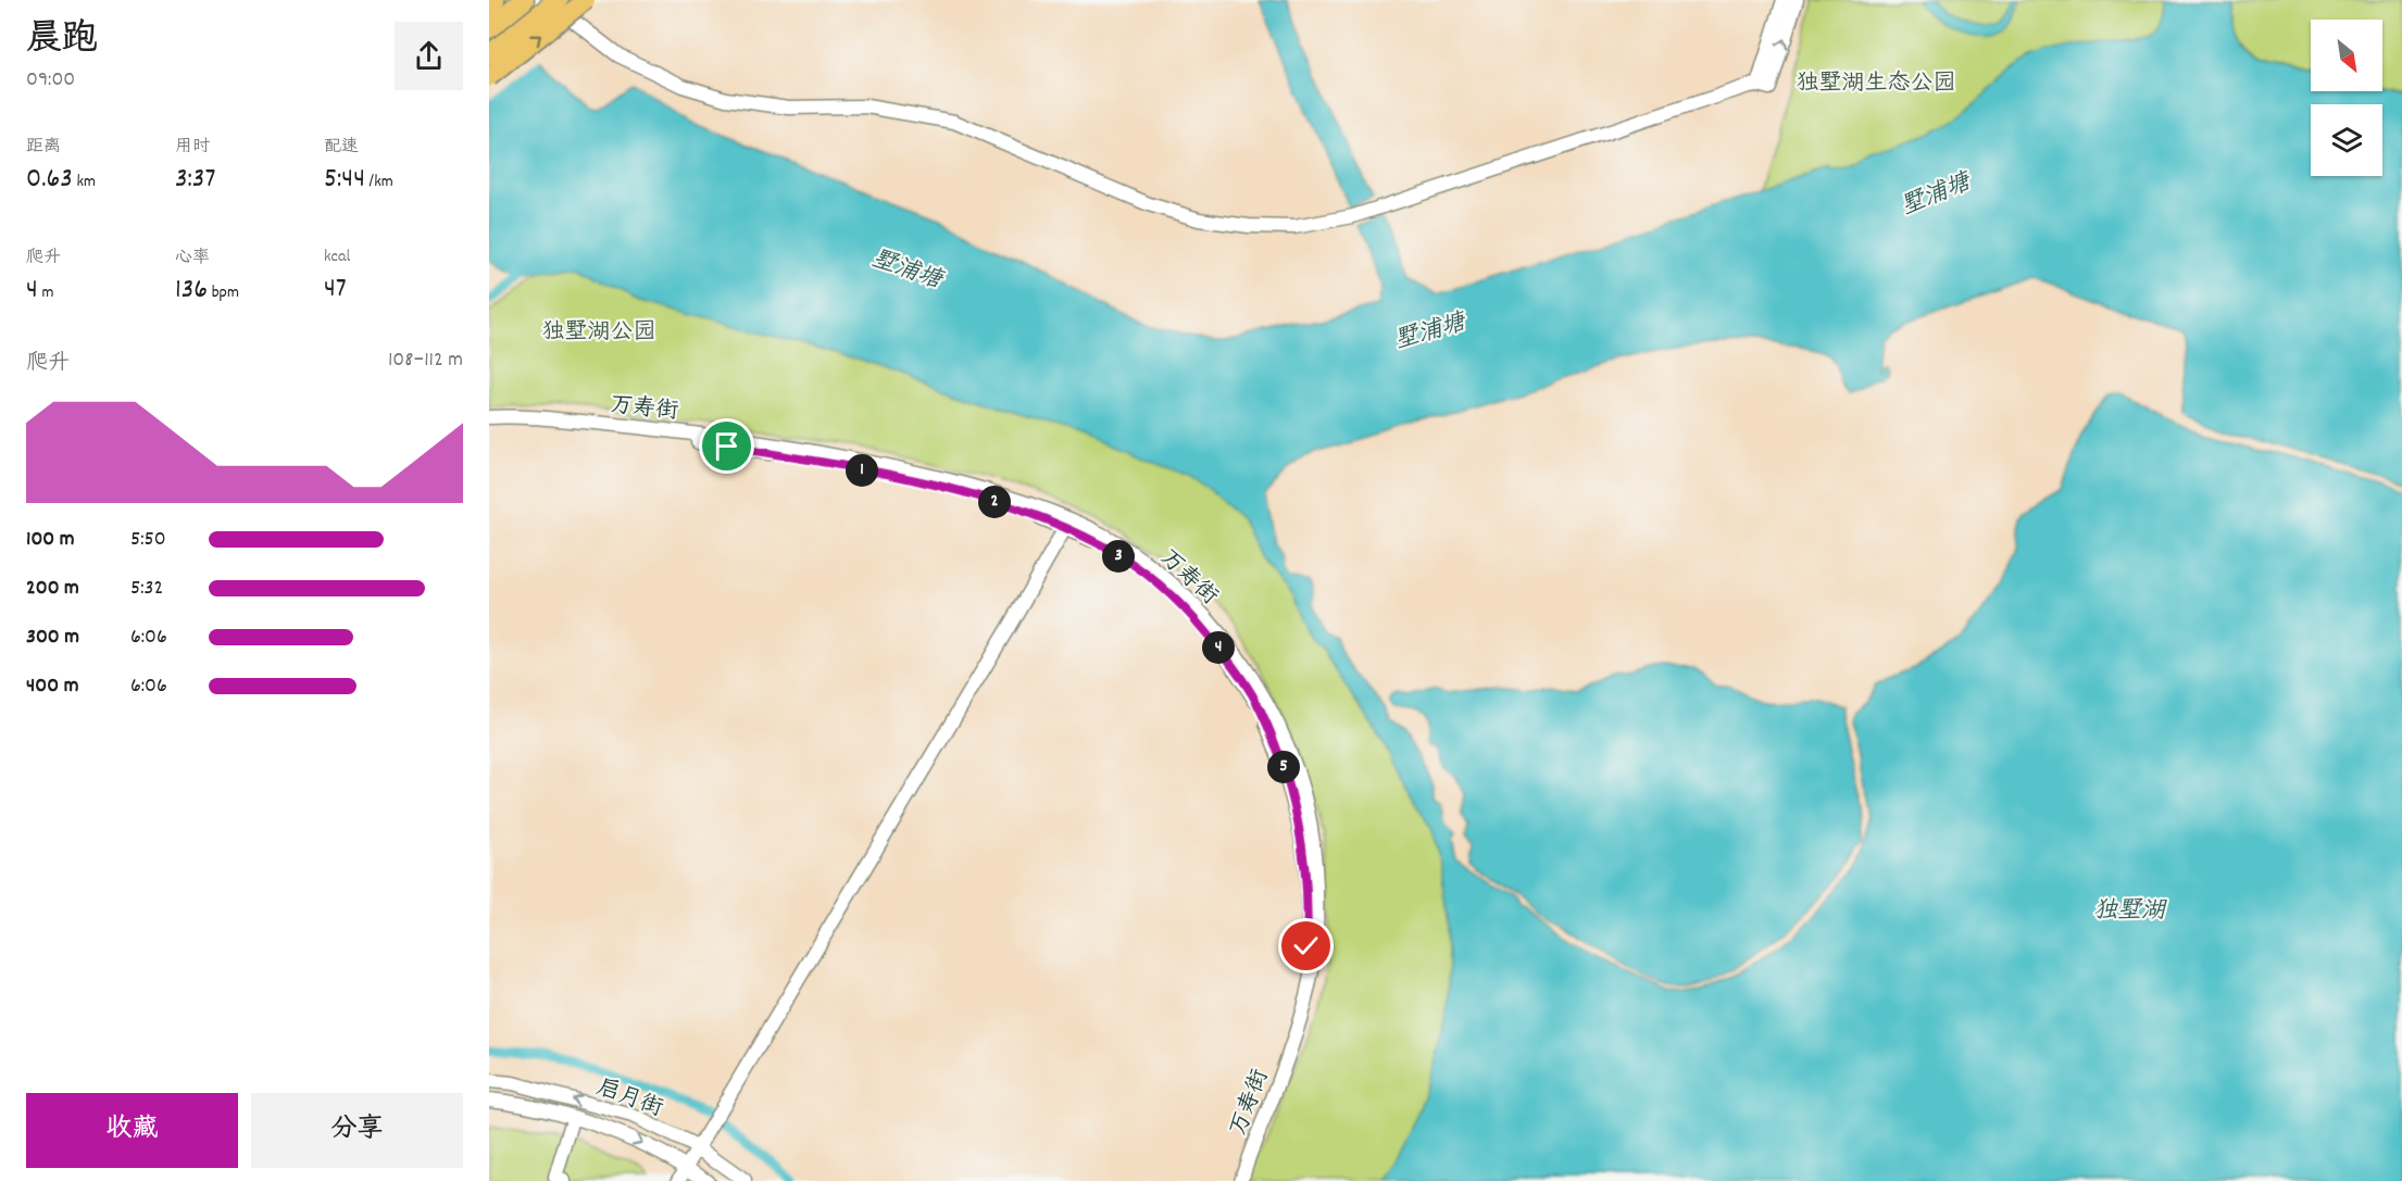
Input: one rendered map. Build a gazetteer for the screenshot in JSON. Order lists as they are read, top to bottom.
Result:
{
  "streets": {
    "street": ["万寿街", "启月街"]
  },
  "water": ["墅浦塘", "独墅湖"],
  "parks": ["独墅湖生态公园", "独墅湖公园"],
  "north": "bottom right",
  "page": {
    "heading": ["晨跑", "09:00"],
    "stats": [
      ["距离", "0.63 km"],
      ["用时", "3:37"],
      ["配速", "5:44 /km"],
      ["爬升", "4 m"],
      ["心率", "136 bpm"],
      ["kcal", "47"]
    ],
    "chart": ["爬升", "108–112 m"],
    "pins": [
      "1",
      "2",
      "3",
      "4",
      "5"
    ],
    "list": [
      {
        "name": "100 m",
        "note": "5:50"
      },
      {
        "name": "200 m",
        "note": "5:32"
      },
      {
        "name": "300 m",
        "note": "6:06"
      },
      {
        "name": "400 m",
        "note": "6:06"
      }
    ],
    "buttons": ["收藏", "分享"]
  }
}
